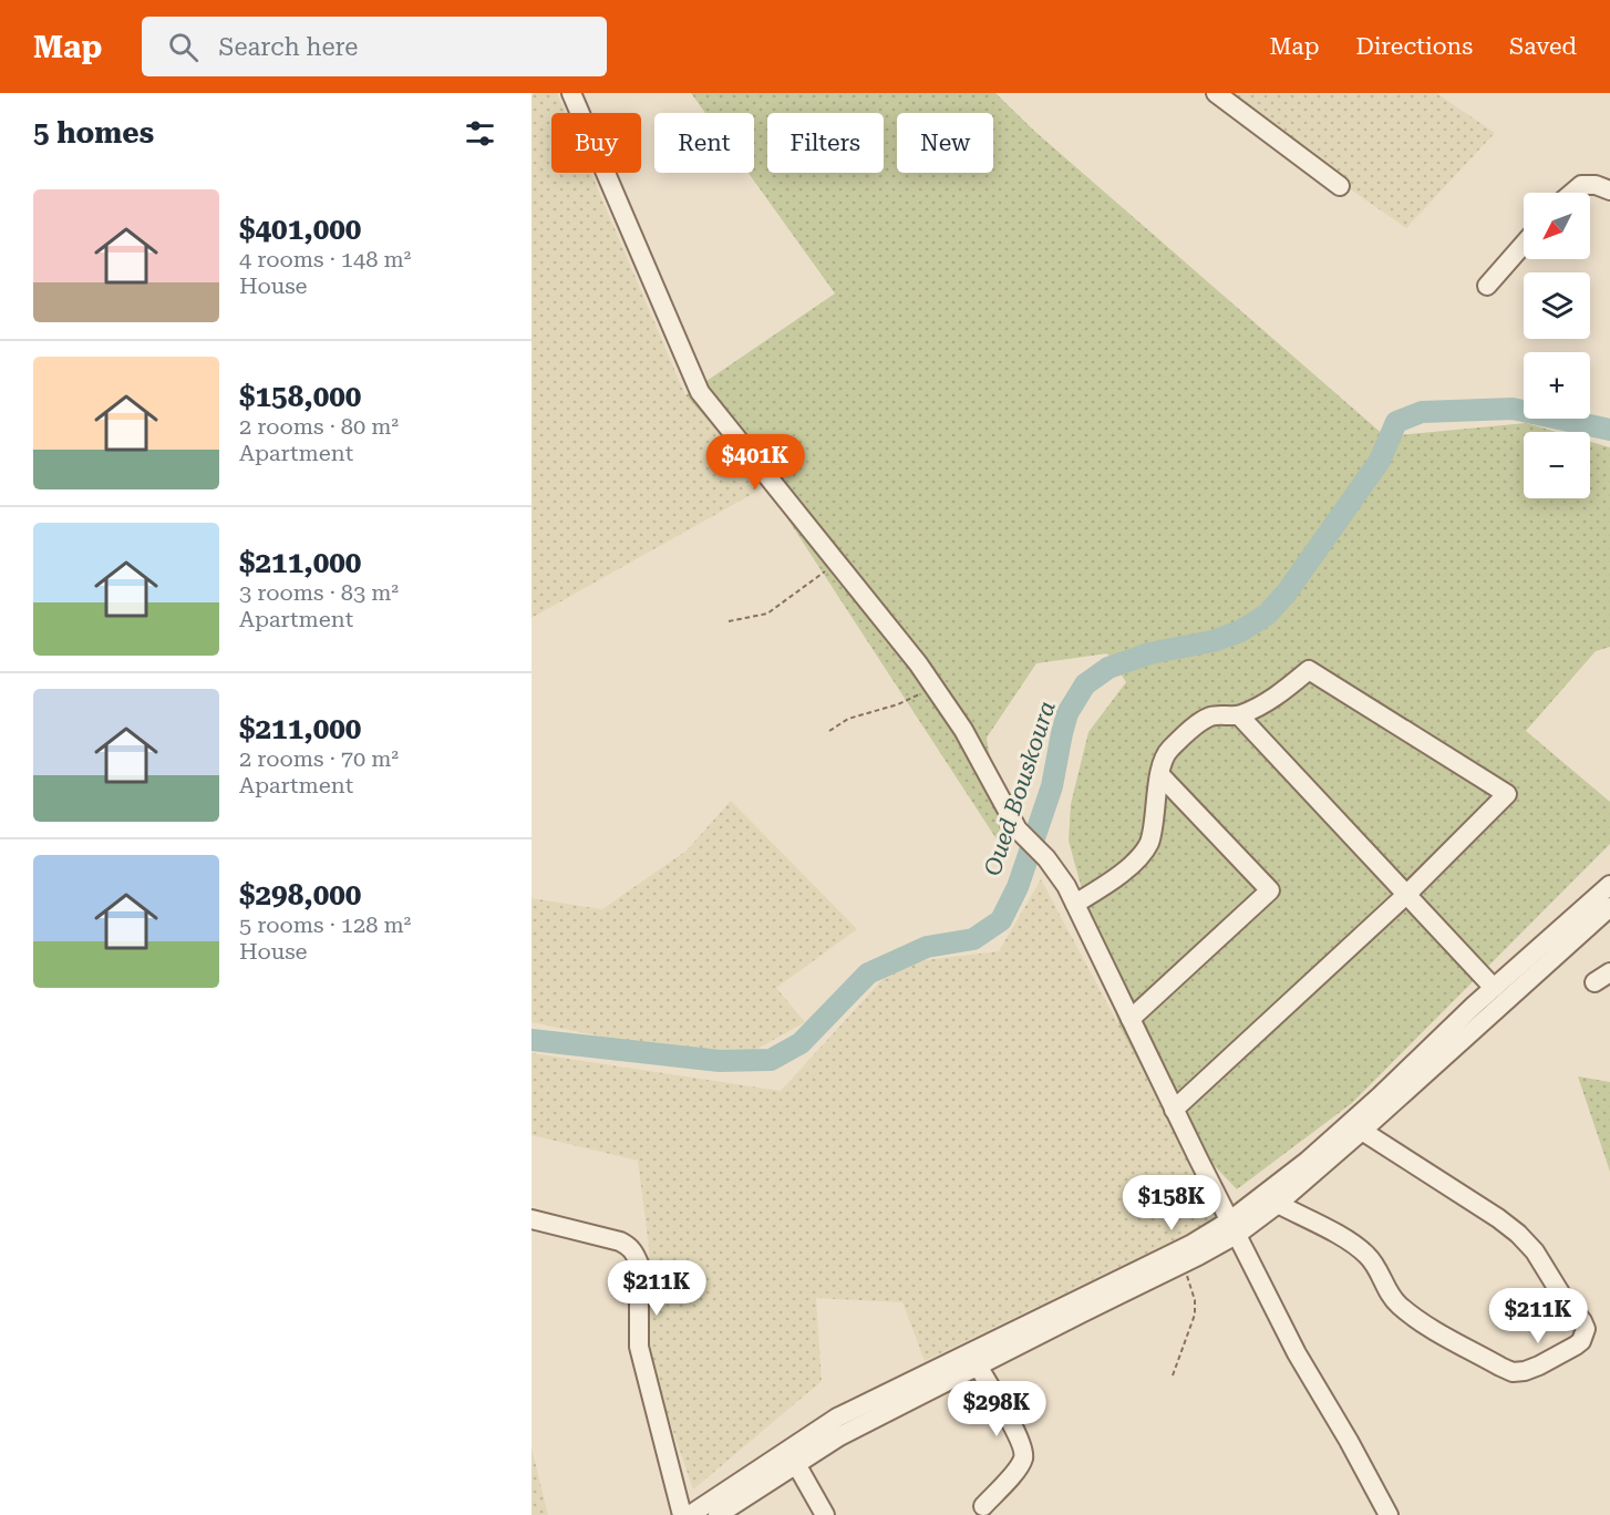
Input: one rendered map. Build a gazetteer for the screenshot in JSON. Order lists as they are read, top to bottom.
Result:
{
  "water": ["Oued Bouskoura"],
  "north": "bottom left",
  "page": {
    "header": "Map",
    "search": "Search here",
    "nav": ["Map", "Directions", "Saved"],
    "heading": "5 homes",
    "chip": [
      "Buy",
      "Rent",
      "Filters",
      "New"
    ],
    "list": [
      {
        "name": "$401,000",
        "note": "4 rooms · 148 m² · House"
      },
      {
        "name": "$158,000",
        "note": "2 rooms · 80 m² · Apartment"
      },
      {
        "name": "$211,000",
        "note": "3 rooms · 83 m² · Apartment"
      },
      {
        "name": "$211,000",
        "note": "2 rooms · 70 m² · Apartment"
      },
      {
        "name": "$298,000",
        "note": "5 rooms · 128 m² · House"
      }
    ],
    "map_buttons": ["+", "−"],
    "price": [
      "$401K",
      "$158K",
      "$211K",
      "$211K",
      "$298K"
    ]
  }
}
